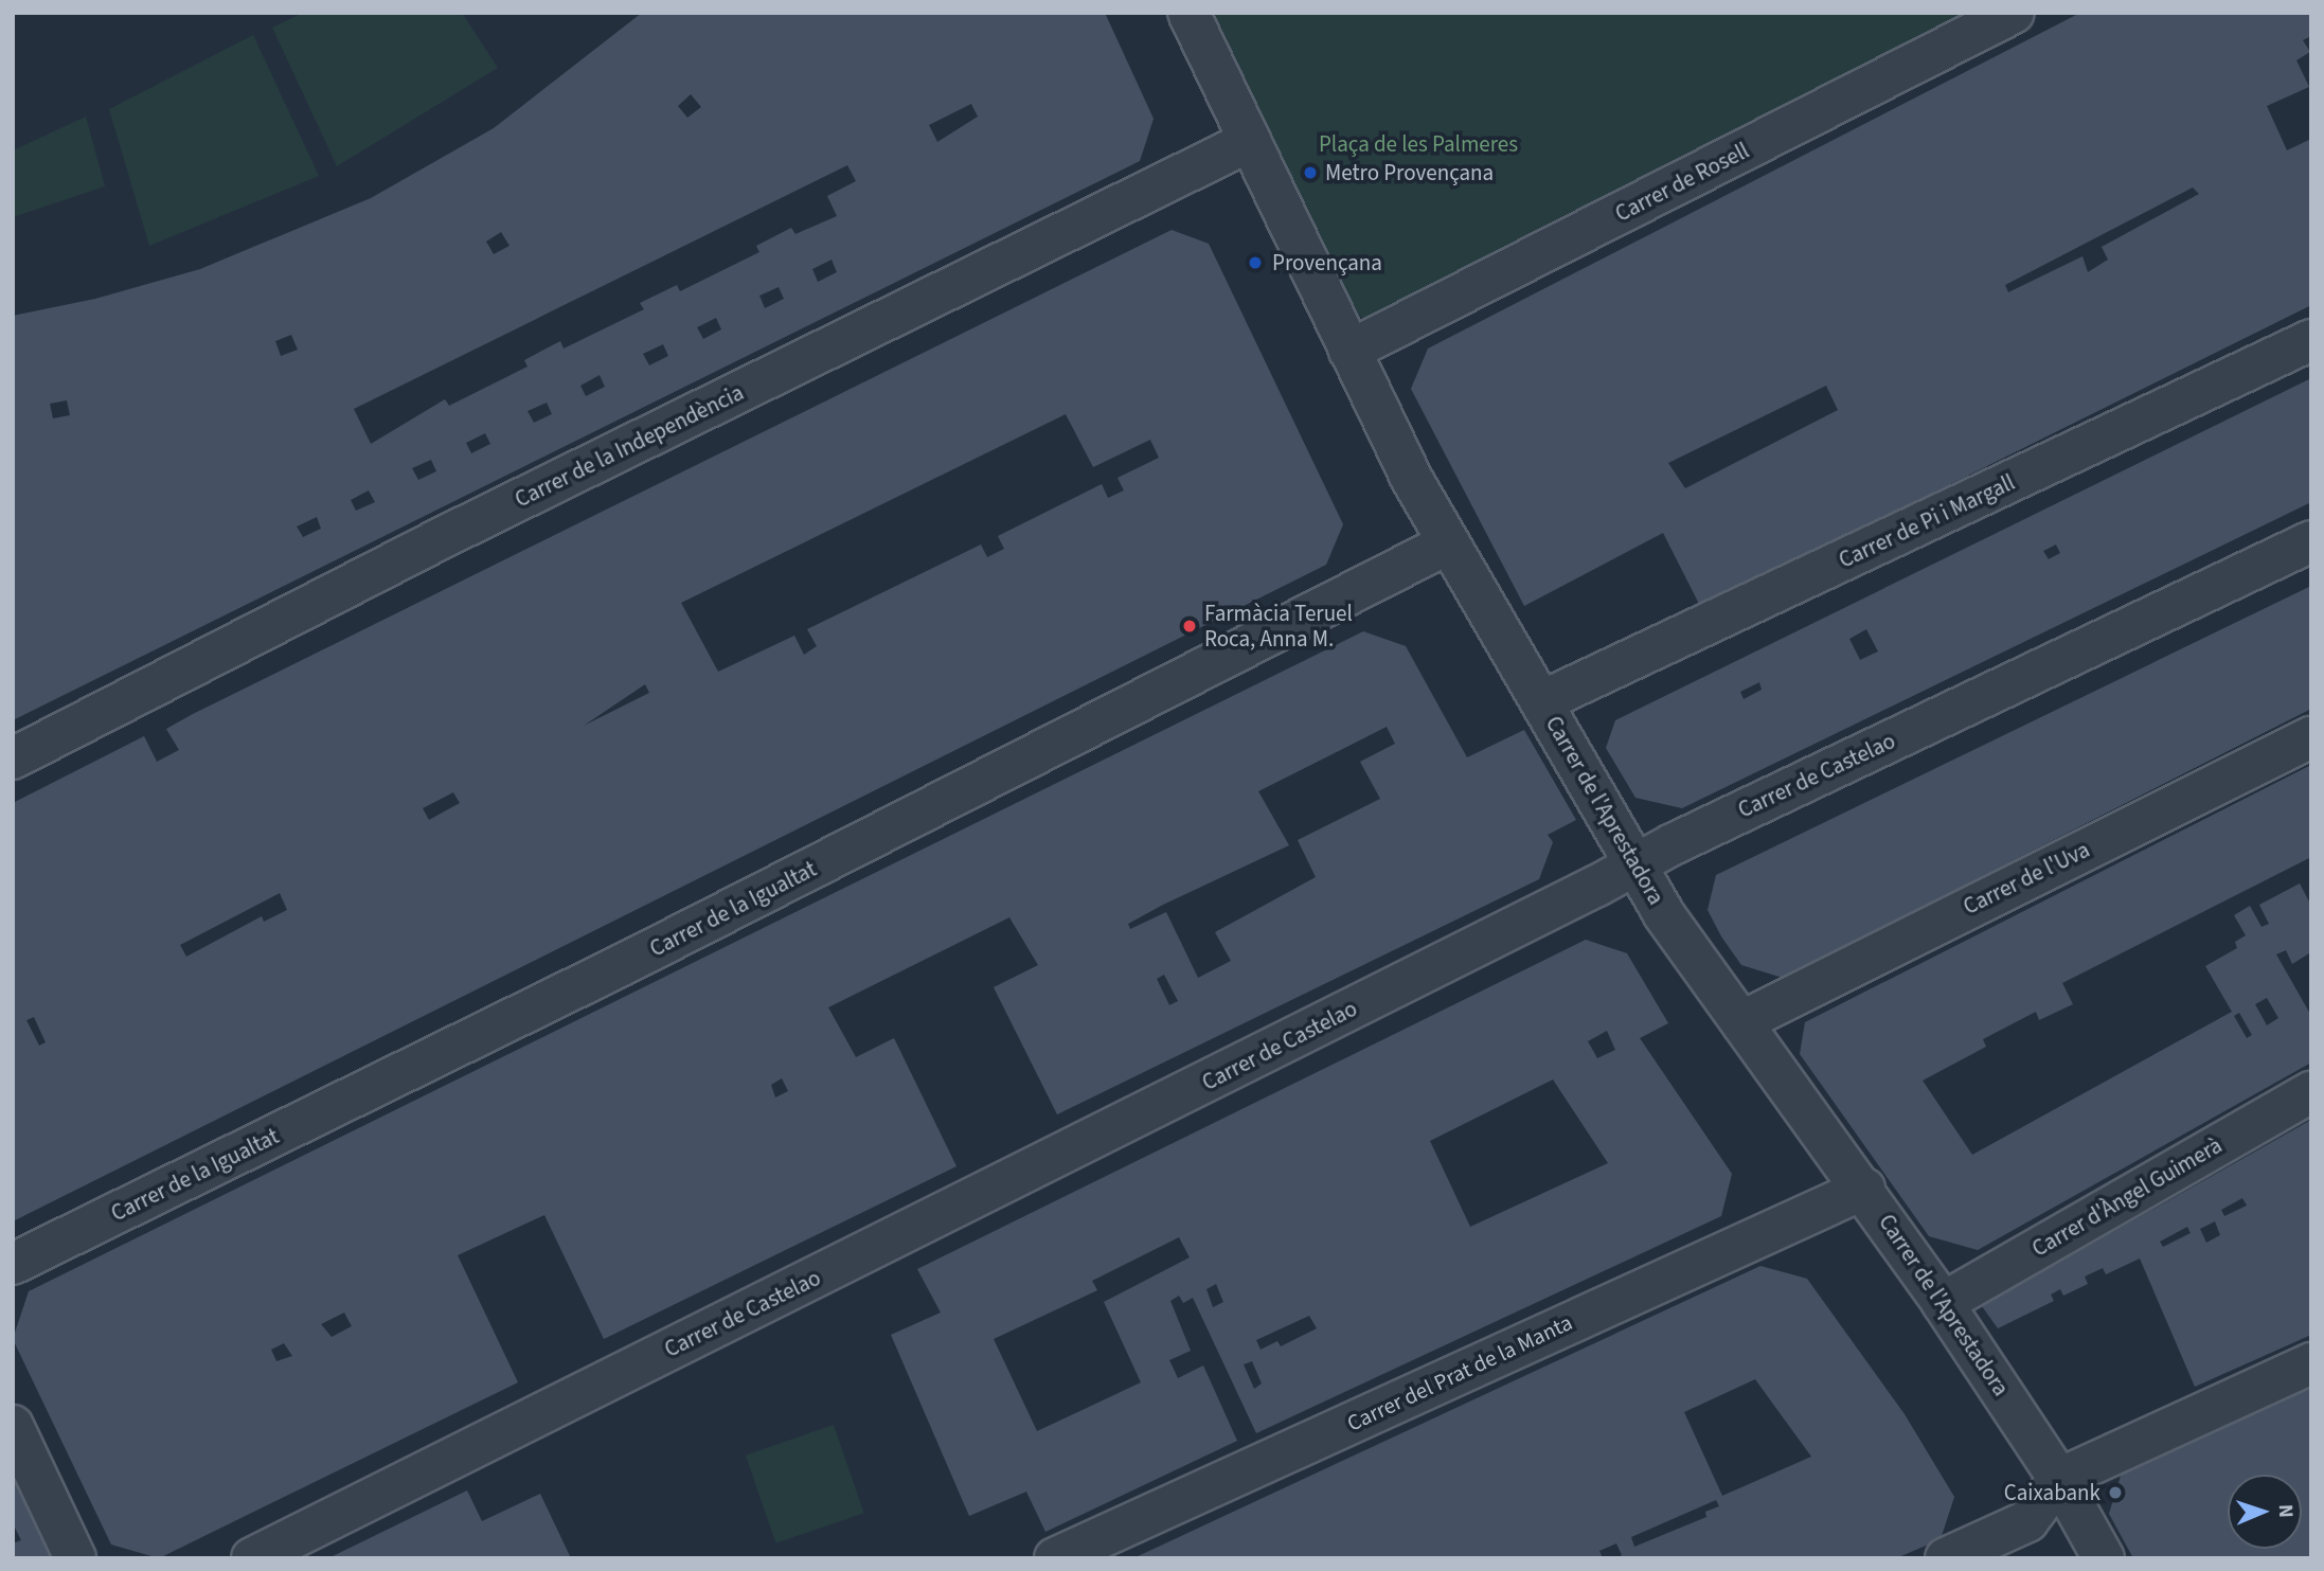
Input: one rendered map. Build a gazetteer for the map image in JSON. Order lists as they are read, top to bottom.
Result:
{
  "streets": {
    "street": [
      "Carrer de Rosell",
      "Carrer de la Independència",
      "Carrer de Pi i Margall",
      "Carrer de Castelao",
      "Carrer de l'Aprestadora",
      "Carrer de l'Uva",
      "Carrer de la Igualtat",
      "Carrer d'Àngel Guimerà",
      "Carrer del Prat de la Manta"
    ]
  },
  "crossings": [
    ["Carrer de Rosell", "Carrer de l'Aprestadora"],
    ["Carrer de la Independència", "Carrer de l'Aprestadora"],
    ["Carrer de Pi i Margall", "Carrer de l'Aprestadora"],
    ["Carrer de Castelao", "Carrer de l'Aprestadora"],
    ["Carrer de l'Aprestadora", "Carrer de l'Uva"],
    ["Carrer de l'Aprestadora", "Carrer de la Igualtat"],
    ["Carrer de l'Aprestadora", "Carrer d'Àngel Guimerà"],
    ["Carrer de l'Aprestadora", "Carrer del Prat de la Manta"]
  ],
  "parks": ["Plaça de les Palmeres"],
  "places": [
    "Metro Provençana",
    "Provençana",
    "Farmàcia Teruel Roca, Anna M.",
    "Caixabank"
  ],
  "north": "right"
}
